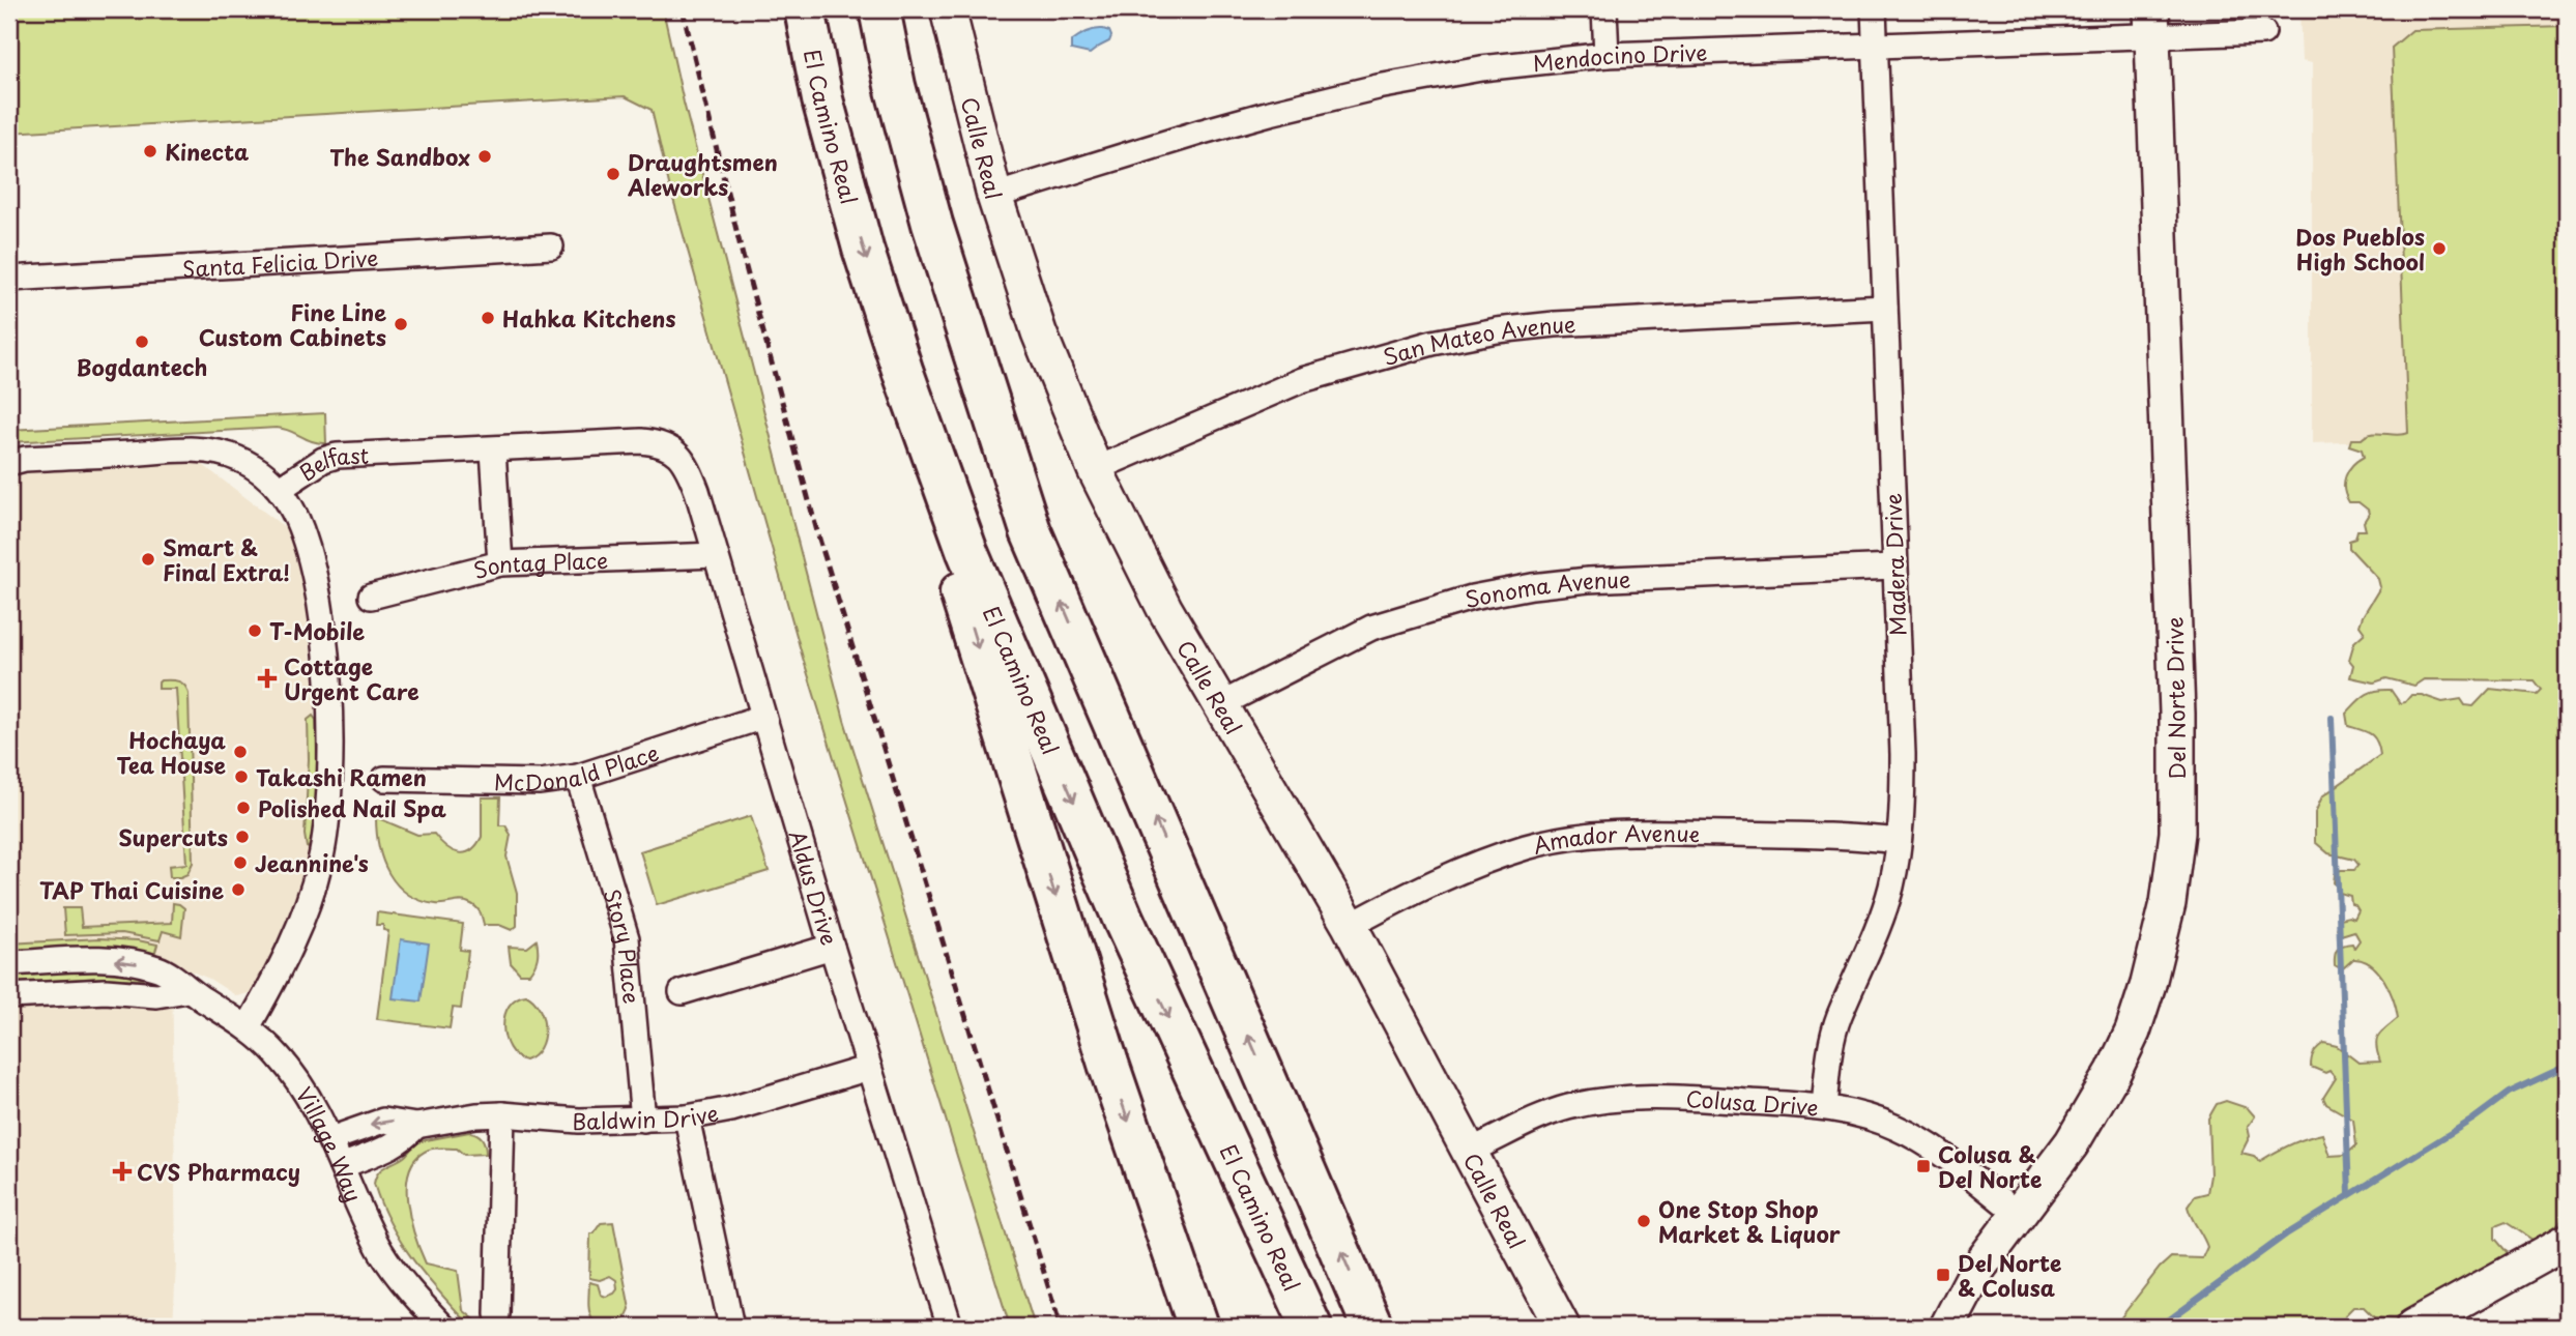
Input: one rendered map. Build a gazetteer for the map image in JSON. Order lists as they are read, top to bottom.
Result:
{
  "streets": {
    "highway": ["El Camino Real"],
    "street": [
      "Mendocino Drive",
      "Calle Real",
      "Santa Felicia Drive",
      "San Mateo Avenue",
      "Belfast",
      "Madera Drive",
      "Sontag Place",
      "Sonoma Avenue",
      "Del Norte Drive",
      "McDonald Place",
      "Amador Avenue",
      "Aldus Drive",
      "Story Place",
      "Colusa Drive",
      "Baldwin Drive",
      "Village Way"
    ]
  },
  "crossings": [
    ["Mendocino Drive", "Calle Real"],
    ["Mendocino Drive", "Madera Drive"],
    ["Mendocino Drive", "Del Norte Drive"],
    ["Calle Real", "San Mateo Avenue"],
    ["Calle Real", "Sonoma Avenue"],
    ["Calle Real", "Amador Avenue"],
    ["Calle Real", "Colusa Drive"],
    ["San Mateo Avenue", "Madera Drive"],
    ["Belfast", "Aldus Drive"],
    ["Madera Drive", "Sonoma Avenue"],
    ["Madera Drive", "Amador Avenue"],
    ["Madera Drive", "Colusa Drive"],
    ["Sontag Place", "Aldus Drive"],
    ["Del Norte Drive", "Colusa Drive"],
    ["McDonald Place", "Aldus Drive"],
    ["McDonald Place", "Story Place"],
    ["Aldus Drive", "Baldwin Drive"],
    ["Story Place", "Baldwin Drive"],
    ["Baldwin Drive", "Village Way"]
  ],
  "places": {
    "other": [
      "Kinecta",
      "The Sandbox",
      "Draughtsmen Aleworks",
      "Dos Pueblos High School",
      "Hahka Kitchens",
      "Fine Line Custom Cabinets",
      "Bogdantech",
      "Smart & Final Extra!",
      "T-Mobile",
      "Hochaya Tea House",
      "Takashi Ramen",
      "Polished Nail Spa",
      "Supercuts",
      "Jeannine's",
      "TAP Thai Cuisine",
      "One Stop Shop Market & Liquor"
    ],
    "health": ["Cottage Urgent Care", "CVS Pharmacy"],
    "transit": ["Colusa & Del Norte", "Del Norte & Colusa"]
  }
}
